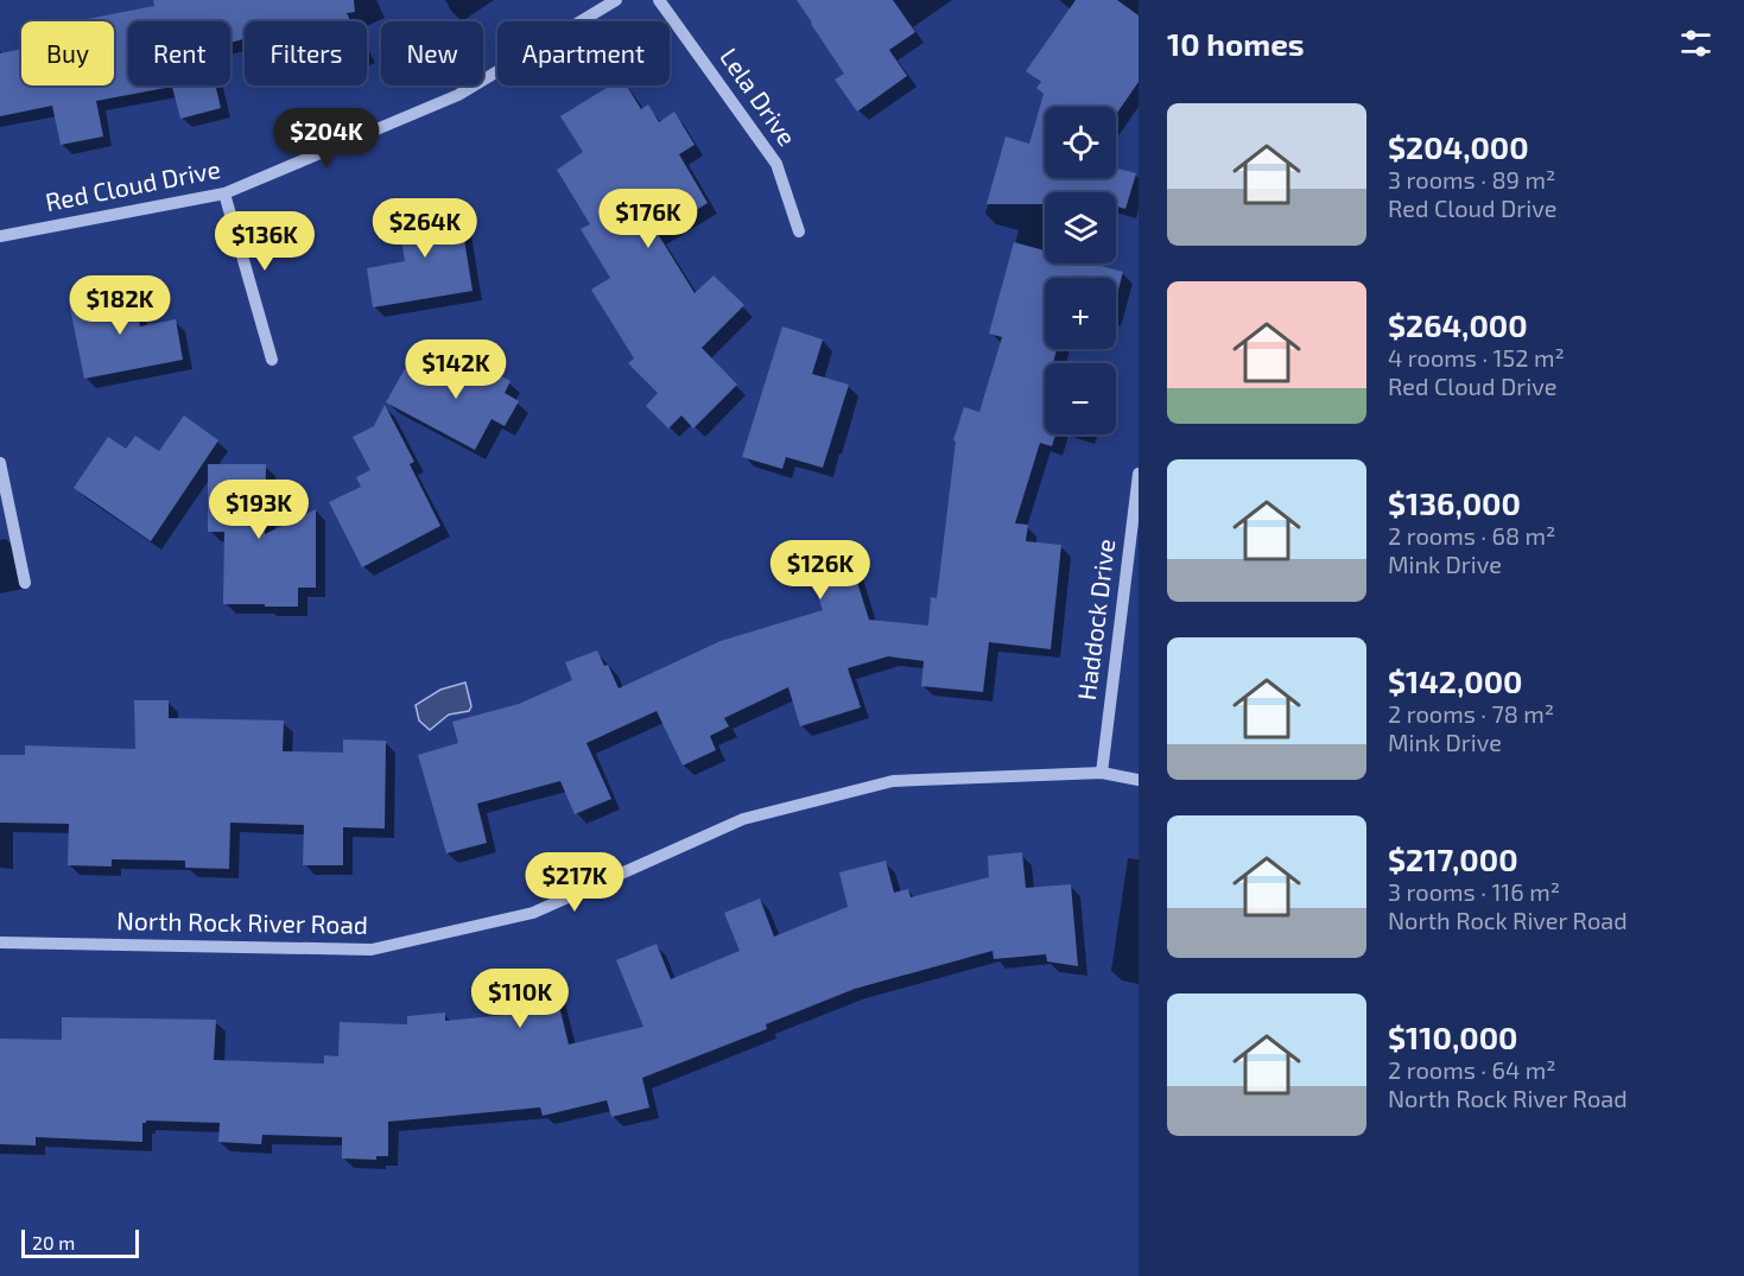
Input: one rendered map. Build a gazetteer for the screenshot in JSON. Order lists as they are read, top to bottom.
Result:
{
  "streets": {
    "street": [
      "Lela Drive",
      "Red Cloud Drive",
      "Haddock Drive",
      "North Rock River Road"
    ]
  },
  "crossings": [
    ["Haddock Drive", "North Rock River Road"]
  ],
  "scale_bar": "20 m",
  "page": {
    "heading": "10 homes",
    "chip": [
      "Buy",
      "Rent",
      "Filters",
      "New",
      "Apartment"
    ],
    "list": [
      {
        "name": "$204,000",
        "note": "3 rooms · 89 m² · Red Cloud Drive"
      },
      {
        "name": "$264,000",
        "note": "4 rooms · 152 m² · Red Cloud Drive"
      },
      {
        "name": "$136,000",
        "note": "2 rooms · 68 m² · Mink Drive"
      },
      {
        "name": "$142,000",
        "note": "2 rooms · 78 m² · Mink Drive"
      },
      {
        "name": "$217,000",
        "note": "3 rooms · 116 m² · North Rock River Road"
      },
      {
        "name": "$110,000",
        "note": "2 rooms · 64 m² · North Rock River Road"
      }
    ],
    "map_buttons": ["+", "−"],
    "price": [
      "$204K",
      "$176K",
      "$264K",
      "$136K",
      "$182K",
      "$142K",
      "$193K",
      "$126K",
      "$217K",
      "$110K"
    ],
    "scale": "20 m"
  }
}
